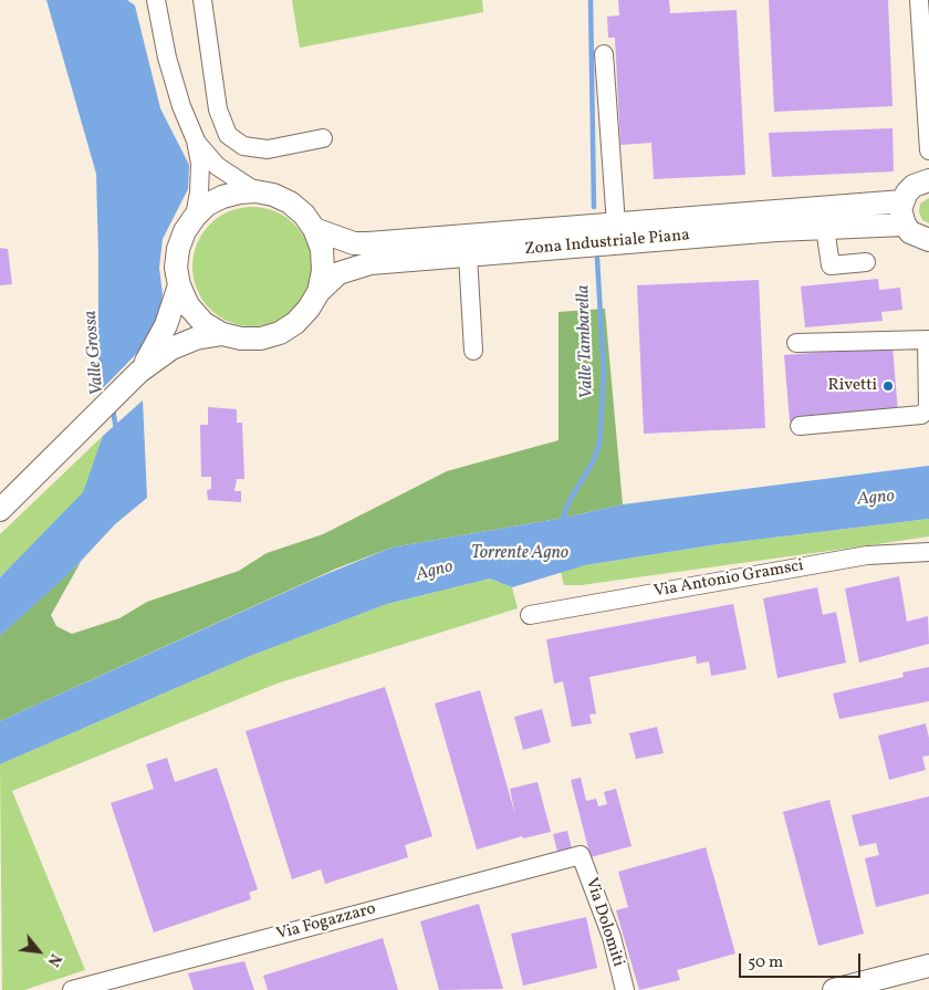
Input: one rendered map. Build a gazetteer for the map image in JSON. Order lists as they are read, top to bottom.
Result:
{
  "streets": {
    "main road": ["Zona Industriale Piana"],
    "street": ["Via Antonio Gramsci", "Via Fogazzaro", "Via Dolomiti"]
  },
  "crossings": [
    ["Via Fogazzaro", "Via Dolomiti"]
  ],
  "water": [
    "Valle Tambarella",
    "Valle Grossa",
    "Agno",
    "Torrente Agno"
  ],
  "places": ["Rivetti"],
  "scale_bar": "50 m",
  "north": "bottom right"
}
